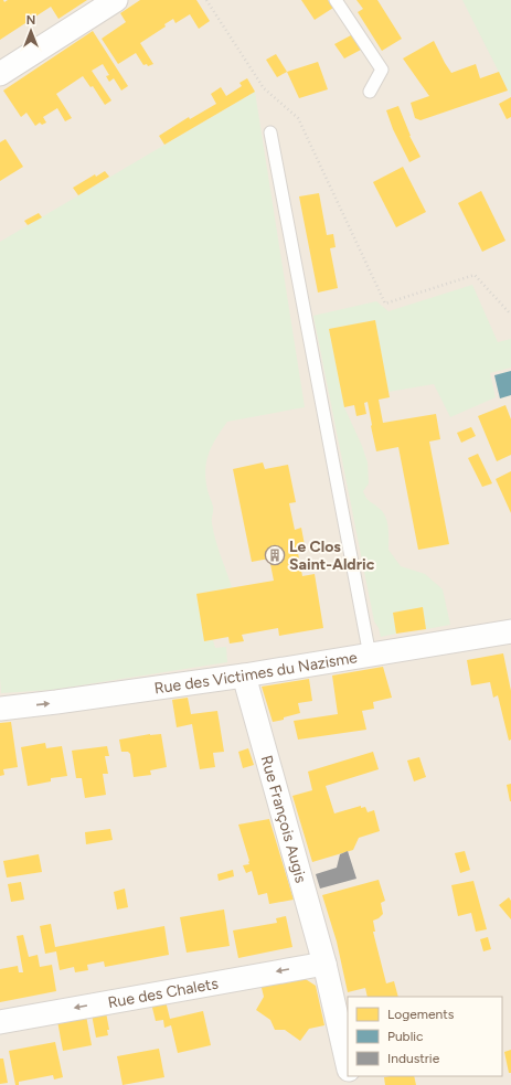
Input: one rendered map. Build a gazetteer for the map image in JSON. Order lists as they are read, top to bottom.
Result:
{
  "streets": {
    "street": ["Rue des Victimes du Nazisme", "Rue François Augis", "Rue des Chalets"]
  },
  "crossings": [
    ["Rue des Victimes du Nazisme", "Rue François Augis"],
    ["Rue François Augis", "Rue des Chalets"]
  ],
  "one_way": ["Rue des Victimes du Nazisme", "Rue des Chalets"],
  "places": {
    "building": ["Le Clos Saint-Aldric"]
  },
  "legend": ["Logements", "Public", "Industrie"],
  "north": "top"
}
